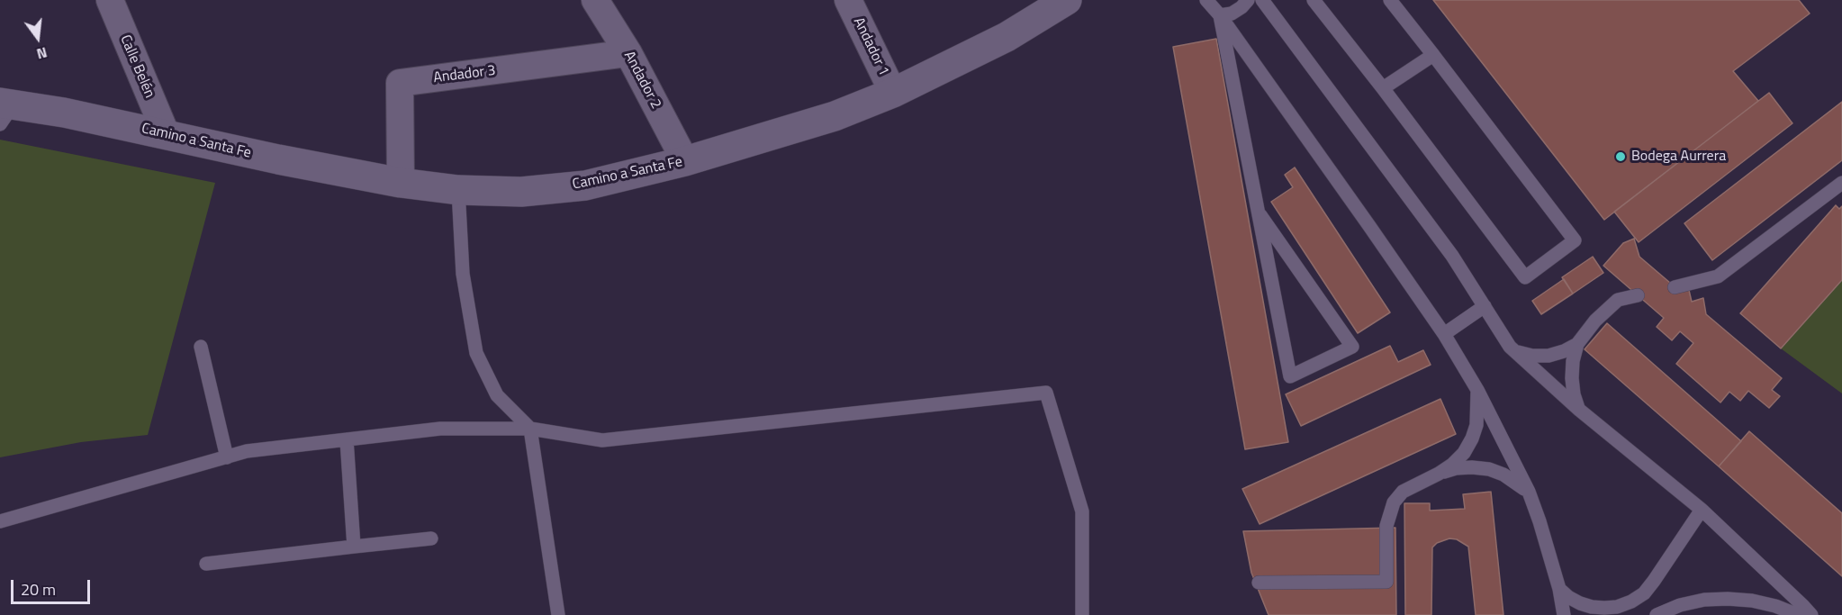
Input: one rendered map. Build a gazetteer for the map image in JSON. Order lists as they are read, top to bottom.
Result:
{
  "streets": {
    "main road": ["Camino a Santa Fe"],
    "street": [
      "Andador 1",
      "Calle Belén",
      "Andador 3",
      "Andador 2"
    ]
  },
  "crossings": [
    ["Andador 1", "Camino a Santa Fe"],
    ["Calle Belén", "Camino a Santa Fe"],
    ["Andador 3", "Andador 2"],
    ["Andador 3", "Camino a Santa Fe"],
    ["Andador 2", "Camino a Santa Fe"]
  ],
  "places": ["Bodega Aurrera"],
  "scale_bar": "20 m",
  "north": "bottom"
}
